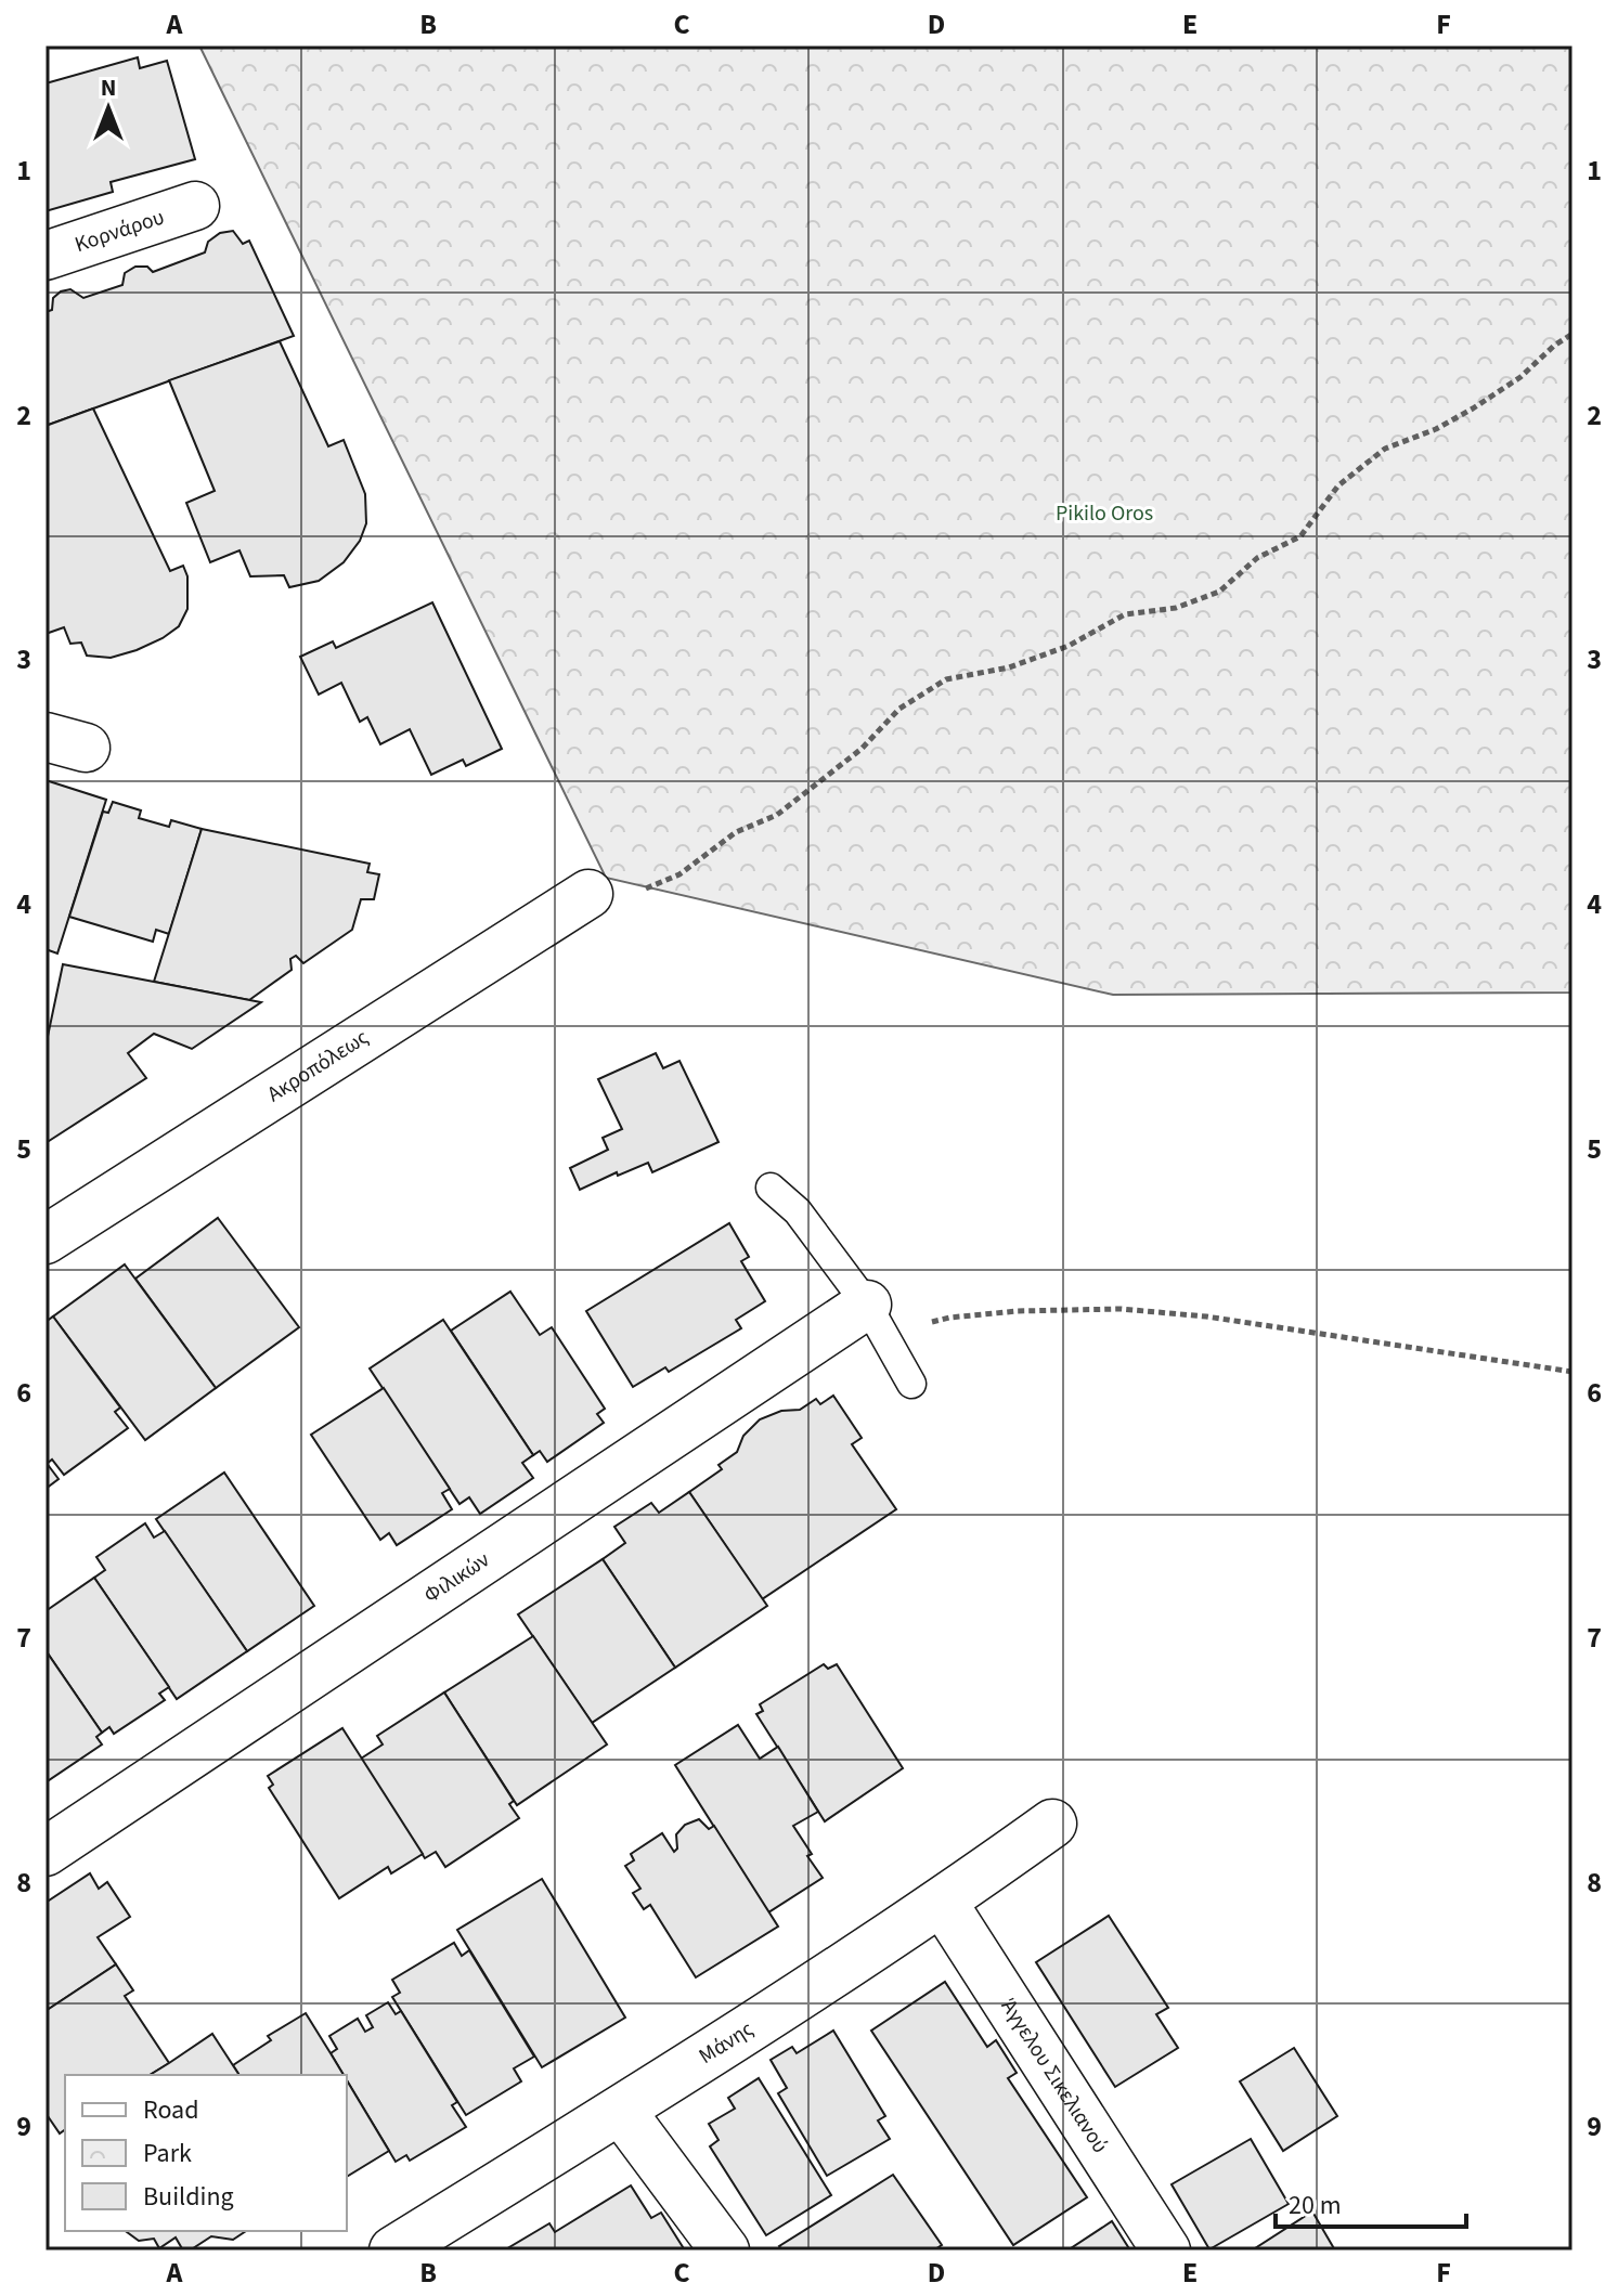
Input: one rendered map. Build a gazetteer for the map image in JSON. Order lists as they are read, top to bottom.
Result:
{
  "streets": {
    "street": [
      "Κορνάρου",
      "Ακροπόλεως",
      "Φιλικών",
      "Μάνης",
      "Άγγελου Σικελιανού"
    ]
  },
  "crossings": [
    ["Μάνης", "Άγγελου Σικελιανού"]
  ],
  "parks": ["Pikilo Oros"],
  "legend": ["Road", "Park", "Building"],
  "scale_bar": "20 m",
  "north": "top",
  "grid": {
    "columns": [
      "A",
      "B",
      "C",
      "D",
      "E",
      "F"
    ],
    "rows": [
      "1",
      "2",
      "3",
      "4",
      "5",
      "6",
      "7",
      "8",
      "9"
    ]
  }
}
